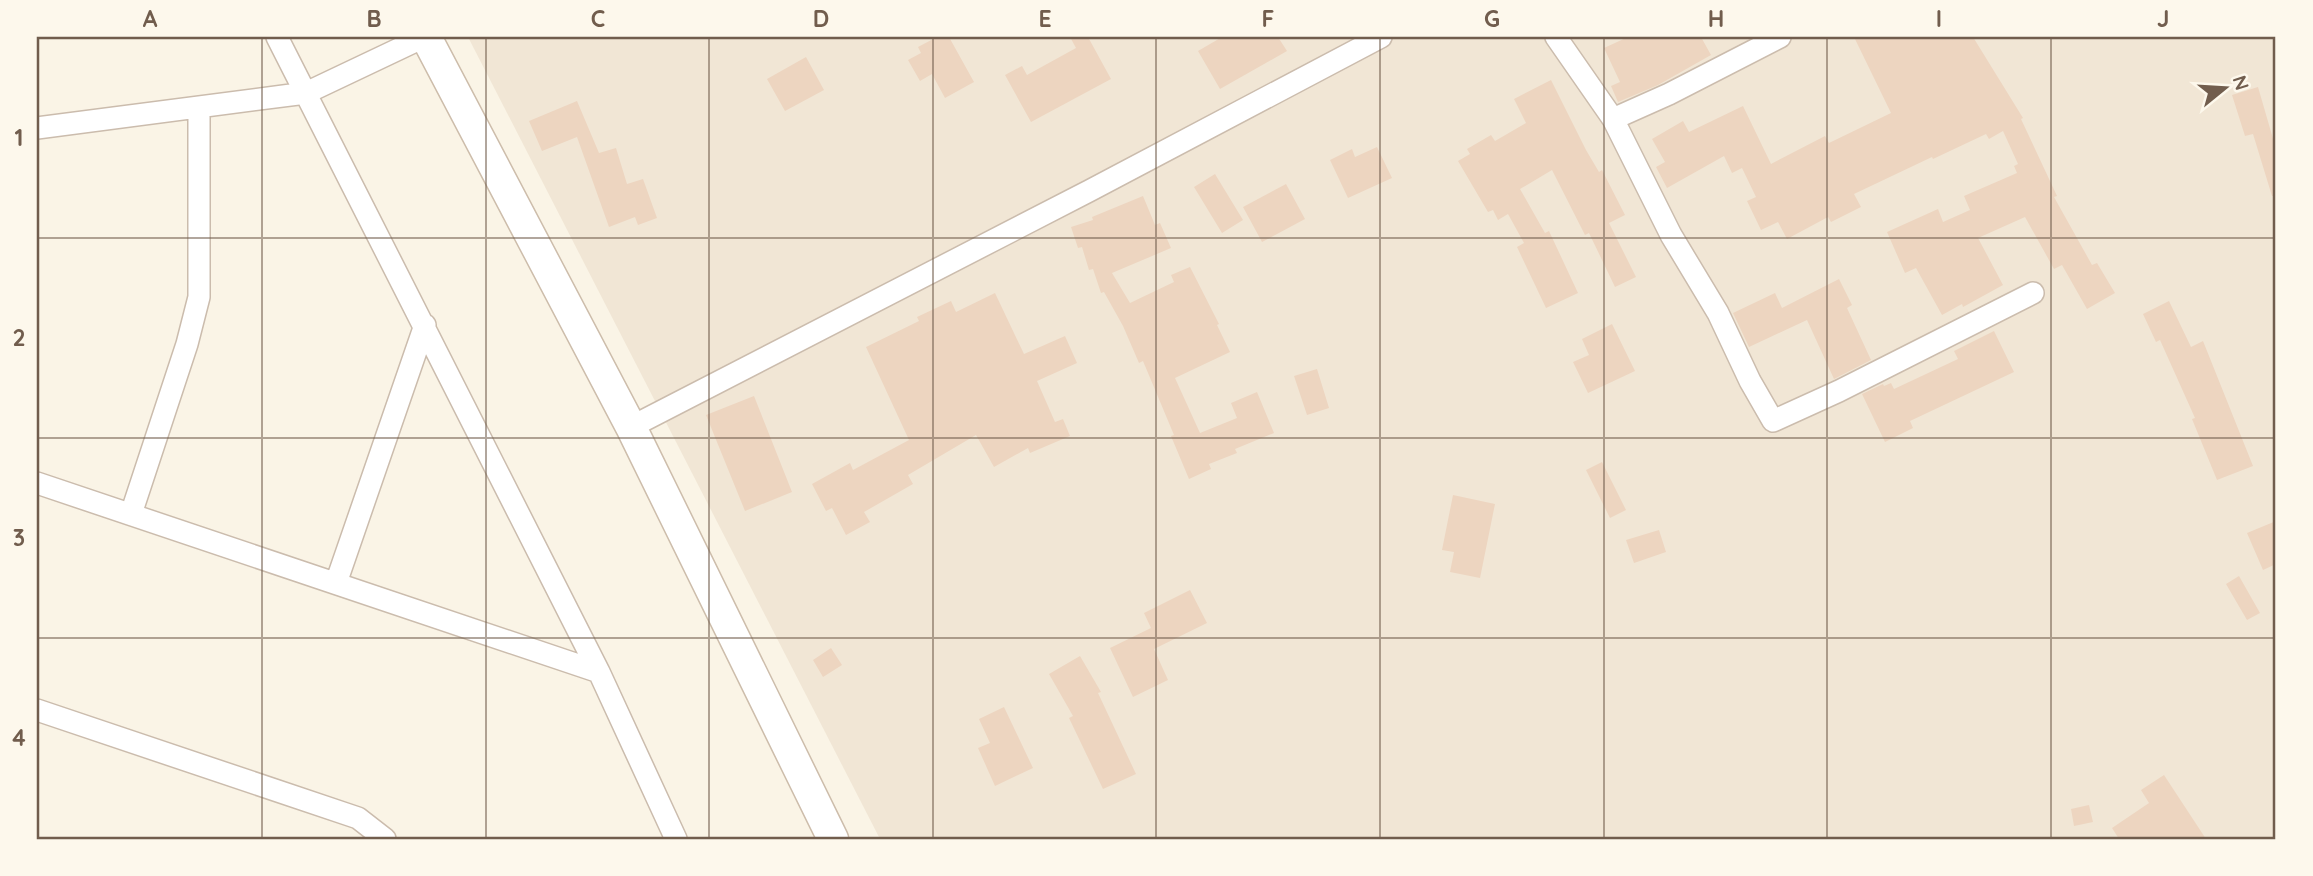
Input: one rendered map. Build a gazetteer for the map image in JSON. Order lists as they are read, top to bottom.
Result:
{
  "north": "right",
  "grid": {
    "columns": [
      "A",
      "B",
      "C",
      "D",
      "E",
      "F",
      "G",
      "H",
      "I",
      "J"
    ],
    "rows": [
      "1",
      "2",
      "3",
      "4"
    ]
  }
}
